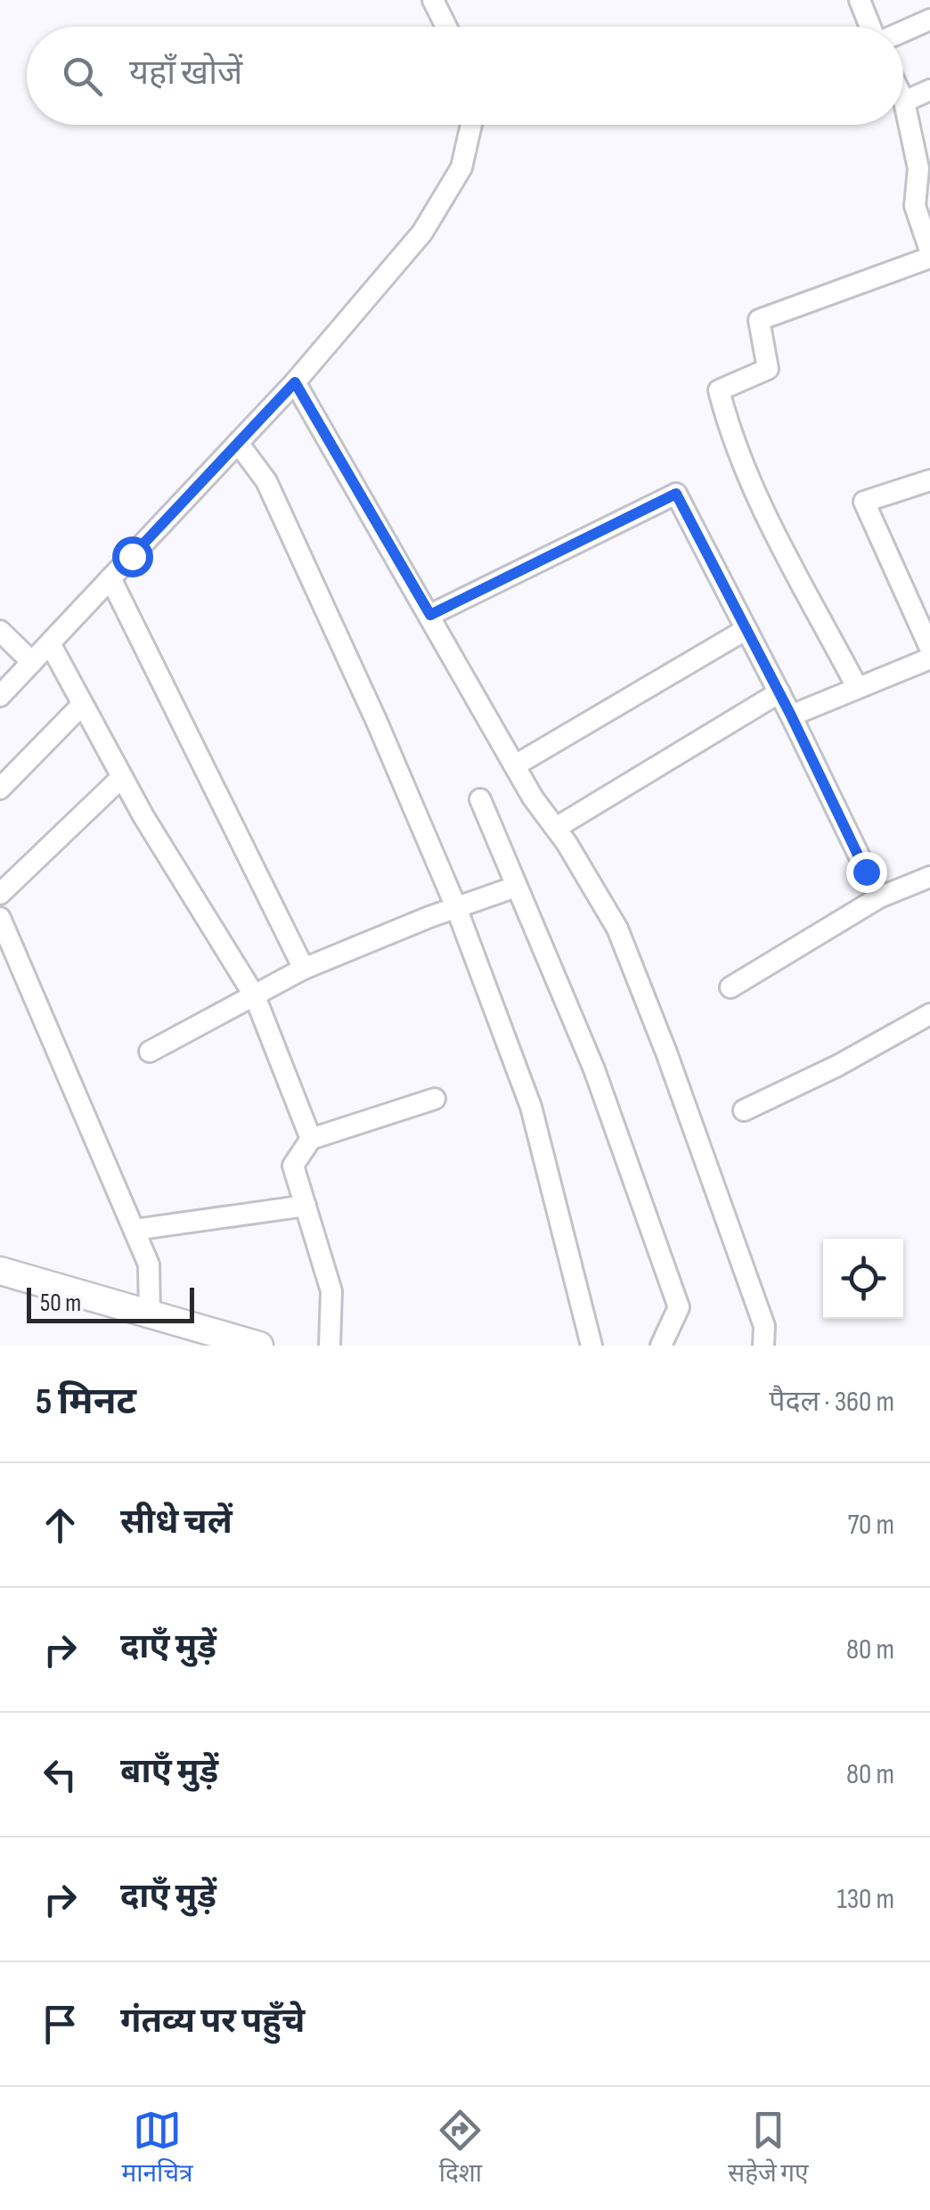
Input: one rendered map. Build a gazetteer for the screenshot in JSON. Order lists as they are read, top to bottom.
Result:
{
  "scale_bar": "50 m",
  "page": {
    "search": "यहाँ खोजें",
    "scale": "50 m",
    "heading": ["5 मिनट", "पैदल · 360 m"],
    "list": [
      ["सीधे चलें", "70 m"],
      ["दाएँ मुड़ें", "80 m"],
      ["बाएँ मुड़ें", "80 m"],
      ["दाएँ मुड़ें", "130 m"],
      "गंतव्य पर पहुँचे"
    ],
    "nav": ["मानचित्र", "दिशा", "सहेजे गए"]
  }
}
